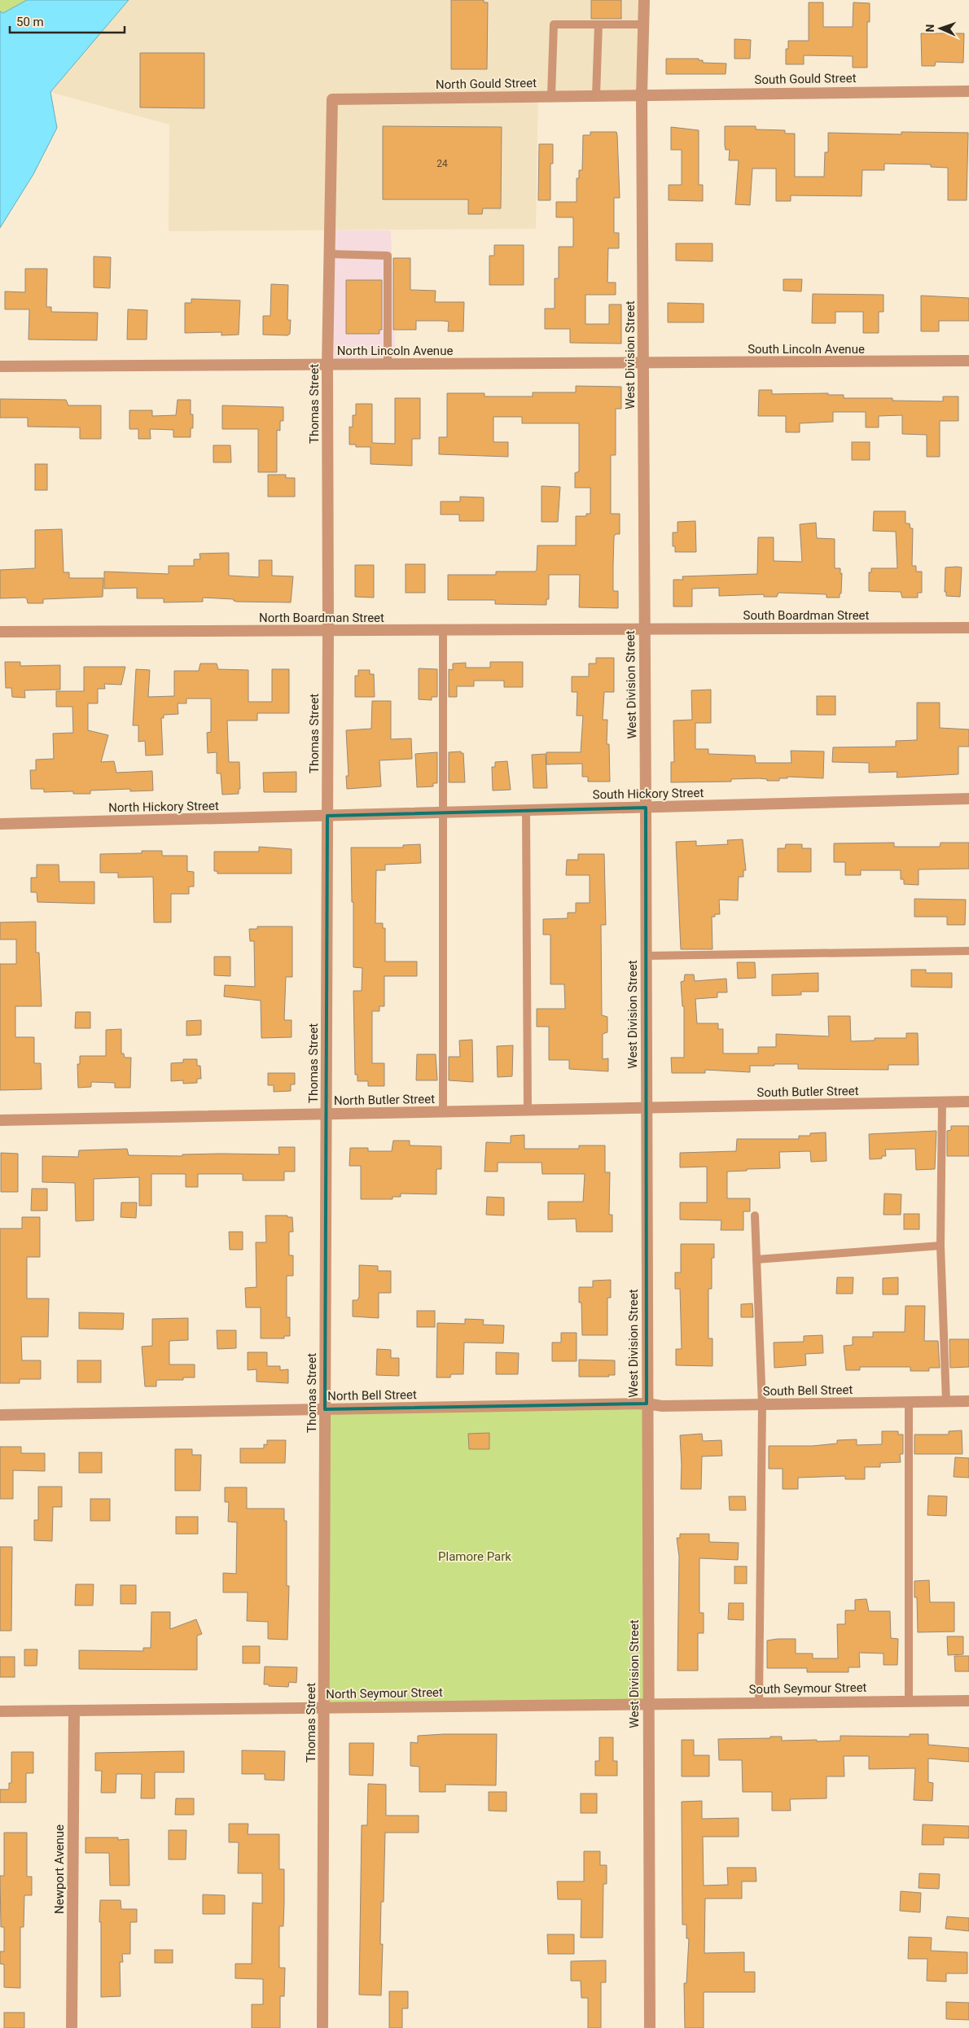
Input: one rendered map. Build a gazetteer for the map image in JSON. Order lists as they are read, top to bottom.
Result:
{
  "streets": {
    "street": [
      "South Gould Street",
      "North Gould Street",
      "South Lincoln Avenue",
      "North Lincoln Avenue",
      "West Division Street",
      "Thomas Street",
      "South Boardman Street",
      "North Boardman Street",
      "South Hickory Street",
      "North Hickory Street",
      "South Butler Street",
      "North Butler Street",
      "South Bell Street",
      "North Bell Street",
      "South Seymour Street",
      "North Seymour Street",
      "Newport Avenue"
    ]
  },
  "crossings": [
    ["South Gould Street", "North Gould Street"],
    ["South Gould Street", "West Division Street"],
    ["North Gould Street", "West Division Street"],
    ["North Gould Street", "Thomas Street"],
    ["South Lincoln Avenue", "North Lincoln Avenue"],
    ["South Lincoln Avenue", "West Division Street"],
    ["North Lincoln Avenue", "West Division Street"],
    ["North Lincoln Avenue", "Thomas Street"],
    ["West Division Street", "South Boardman Street"],
    ["West Division Street", "North Boardman Street"],
    ["West Division Street", "South Hickory Street"],
    ["West Division Street", "South Butler Street"],
    ["West Division Street", "North Butler Street"],
    ["West Division Street", "South Bell Street"],
    ["West Division Street", "North Bell Street"],
    ["West Division Street", "South Seymour Street"],
    ["West Division Street", "North Seymour Street"],
    ["Thomas Street", "North Boardman Street"],
    ["Thomas Street", "South Hickory Street"],
    ["Thomas Street", "North Hickory Street"],
    ["Thomas Street", "North Butler Street"],
    ["Thomas Street", "North Bell Street"],
    ["Thomas Street", "North Seymour Street"],
    ["South Boardman Street", "North Boardman Street"],
    ["South Hickory Street", "North Hickory Street"],
    ["South Butler Street", "North Butler Street"],
    ["South Bell Street", "North Bell Street"],
    ["South Seymour Street", "North Seymour Street"],
    ["North Seymour Street", "Newport Avenue"]
  ],
  "parks": ["Plamore Park"],
  "house_numbers": ["24"],
  "scale_bar": "50 m",
  "north": "left"
}
